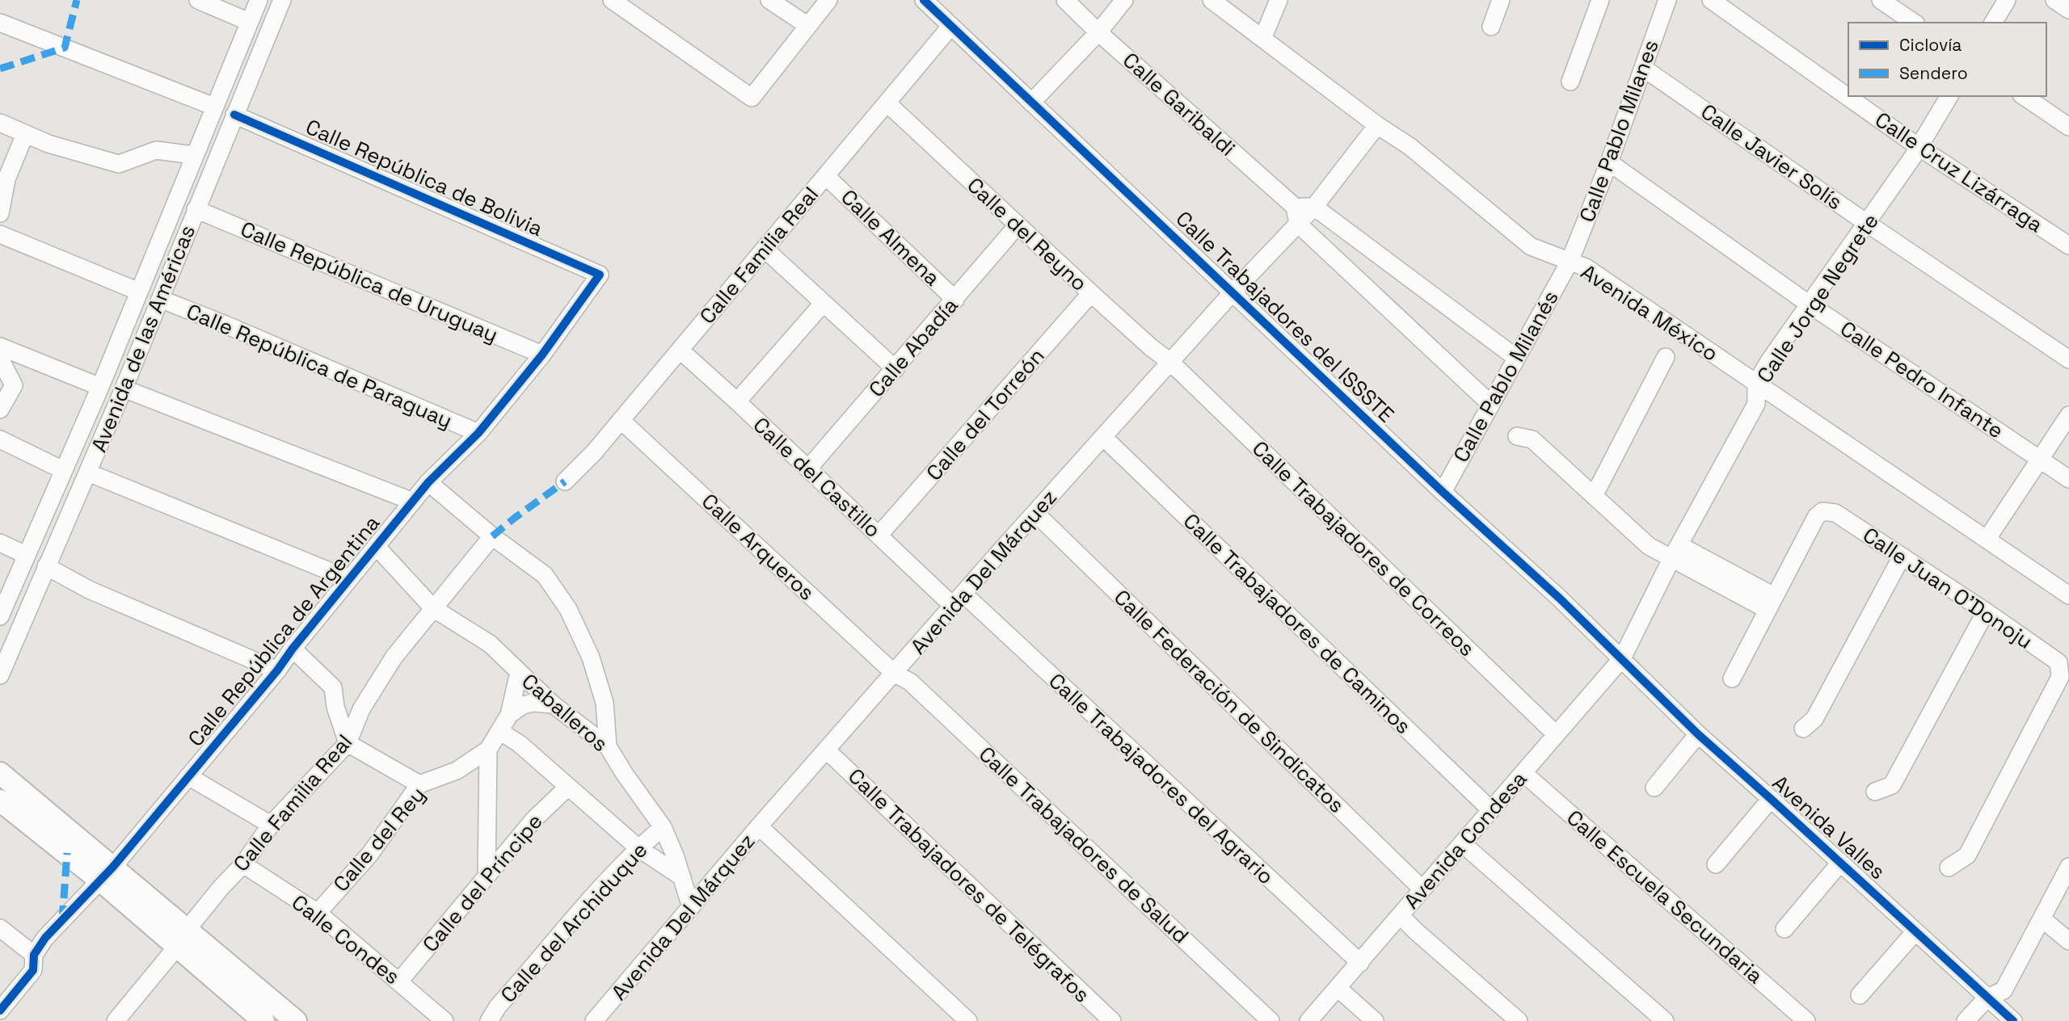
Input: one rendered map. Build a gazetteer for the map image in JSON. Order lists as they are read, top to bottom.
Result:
{
  "streets": {
    "street": [
      "Calle Garibaldi",
      "Calle Pablo Milanes",
      "Calle Javier Solís",
      "Calle Cruz Lizárraga",
      "Calle República de Bolivia",
      "Calle del Reyno",
      "Calle Almena",
      "Calle Familia Real",
      "Calle República de Uruguay",
      "Calle Jorge Negrete",
      "Avenida México",
      "Calle Trabajadores del ISSSTE",
      "Avenida de las Américas",
      "Calle Abadía",
      "Calle República de Paraguay",
      "Calle Pablo Milanés",
      "Calle Pedro Infante",
      "Calle del Torreón",
      "Calle del Castillo",
      "Calle Arqueros",
      "Calle Trabajadores de Correos",
      "Avenida Del Márquez",
      "Calle Juan O'Donoju",
      "Calle Trabajadores de Caminos",
      "Calle República de Argentina",
      "Calle Federación de Sindicatos",
      "Caballeros",
      "Calle Trabajadores del Agrario",
      "Avenida Valles",
      "Calle del Rey",
      "Avenida Condesa",
      "Calle Trabajadores de Salud",
      "Calle del Príncipe",
      "Calle Trabajadores de Telégrafos",
      "Calle Escuela Secundaria",
      "Calle del Archiduque",
      "Calle Condes"
    ]
  },
  "crossings": [
    ["Calle Pablo Milanes", "Calle Javier Solís"],
    ["Calle Pablo Milanes", "Avenida México"],
    ["Calle Pablo Milanes", "Calle Pablo Milanés"],
    ["Calle Pablo Milanes", "Calle Pedro Infante"],
    ["Calle Javier Solís", "Calle Jorge Negrete"],
    ["Calle Cruz Lizárraga", "Calle Jorge Negrete"],
    ["Calle República de Bolivia", "Avenida de las Américas"],
    ["Calle República de Bolivia", "Calle República de Argentina"],
    ["Calle del Reyno", "Calle Familia Real"],
    ["Calle del Reyno", "Calle Abadía"],
    ["Calle del Reyno", "Calle del Torreón"],
    ["Calle del Reyno", "Calle Trabajadores de Correos"],
    ["Calle del Reyno", "Avenida Del Márquez"],
    ["Calle Almena", "Calle Familia Real"],
    ["Calle Almena", "Calle Abadía"],
    ["Calle Familia Real", "Calle Trabajadores del ISSSTE"],
    ["Calle Familia Real", "Calle del Castillo"],
    ["Calle Familia Real", "Calle Arqueros"],
    ["Calle Familia Real", "Caballeros"],
    ["Calle Familia Real", "Calle del Rey"],
    ["Calle Familia Real", "Calle Condes"],
    ["Calle República de Uruguay", "Avenida de las Américas"],
    ["Calle República de Uruguay", "Calle República de Argentina"],
    ["Calle Jorge Negrete", "Avenida México"],
    ["Calle Jorge Negrete", "Calle Trabajadores del ISSSTE"],
    ["Calle Jorge Negrete", "Calle Pedro Infante"],
    ["Calle Jorge Negrete", "Avenida Valles"],
    ["Calle Jorge Negrete", "Avenida Condesa"],
    ["Avenida México", "Calle Pablo Milanés"],
    ["Avenida México", "Avenida Del Márquez"],
    ["Calle Trabajadores del ISSSTE", "Calle Pablo Milanés"],
    ["Calle Trabajadores del ISSSTE", "Avenida Del Márquez"],
    ["Calle Trabajadores del ISSSTE", "Avenida Valles"],
    ["Calle Trabajadores del ISSSTE", "Avenida Condesa"],
    ["Avenida de las Américas", "Calle República de Paraguay"],
    ["Calle Abadía", "Calle del Castillo"],
    ["Calle República de Paraguay", "Calle República de Argentina"],
    ["Calle del Torreón", "Calle del Castillo"],
    ["Calle del Castillo", "Avenida Del Márquez"],
    ["Calle del Castillo", "Calle Trabajadores del Agrario"],
    ["Calle Arqueros", "Avenida Del Márquez"],
    ["Calle Arqueros", "Calle Trabajadores de Salud"],
    ["Calle Trabajadores de Correos", "Avenida Del Márquez"],
    ["Calle Trabajadores de Correos", "Avenida Condesa"],
    ["Avenida Del Márquez", "Calle Trabajadores de Caminos"],
    ["Avenida Del Márquez", "Calle Federación de Sindicatos"],
    ["Avenida Del Márquez", "Caballeros"],
    ["Avenida Del Márquez", "Calle Trabajadores del Agrario"],
    ["Avenida Del Márquez", "Calle Trabajadores de Salud"],
    ["Avenida Del Márquez", "Calle Trabajadores de Telégrafos"],
    ["Calle Trabajadores de Caminos", "Avenida Condesa"],
    ["Calle República de Argentina", "Caballeros"],
    ["Calle Federación de Sindicatos", "Avenida Condesa"],
    ["Caballeros", "Calle del Rey"],
    ["Caballeros", "Calle del Archiduque"],
    ["Calle Trabajadores del Agrario", "Avenida Condesa"],
    ["Avenida Valles", "Avenida Condesa"],
    ["Calle del Rey", "Calle Condes"],
    ["Avenida Condesa", "Calle Escuela Secundaria"],
    ["Calle del Príncipe", "Calle Condes"]
  ],
  "legend": ["Ciclovía", "Sendero"]
}
